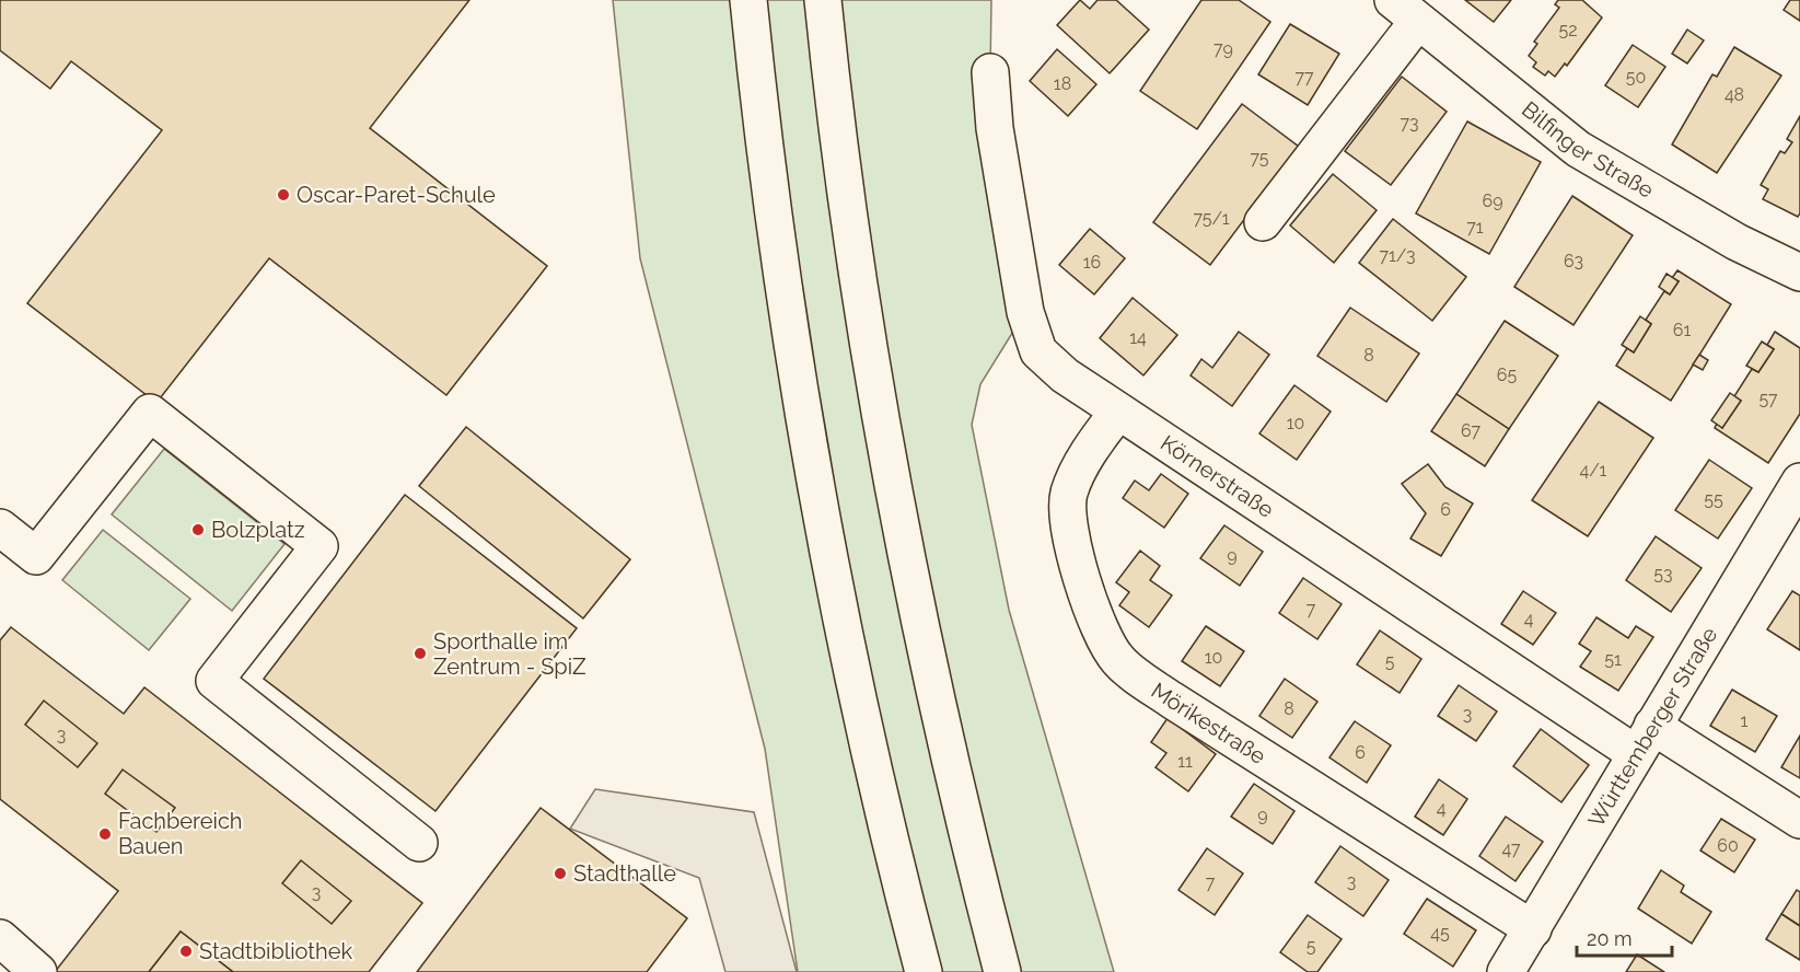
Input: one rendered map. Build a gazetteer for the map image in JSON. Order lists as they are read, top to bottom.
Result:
{
  "streets": {
    "main road": [
      "Bilfinger Straße",
      "Körnerstraße",
      "Mörikestraße",
      "Württemberger Straße"
    ]
  },
  "crossings": [
    ["Körnerstraße", "Mörikestraße"],
    ["Körnerstraße", "Württemberger Straße"],
    ["Mörikestraße", "Württemberger Straße"]
  ],
  "places": [
    "Oscar-Paret-Schule",
    "Bolzplatz",
    "Sporthalle im Zentrum - SpiZ",
    "Fachbereich Bauen",
    "Stadthalle",
    "Stadtbibliothek"
  ],
  "house_numbers": [
    "52",
    "79",
    "77",
    "50",
    "18",
    "48",
    "73",
    "75",
    "69",
    "75/1",
    "71",
    "71/3",
    "63",
    "16",
    "61",
    "14",
    "8",
    "65",
    "57",
    "10",
    "67",
    "4/1",
    "55",
    "6",
    "9",
    "53",
    "7",
    "4",
    "10",
    "51",
    "5",
    "8",
    "3",
    "1",
    "3",
    "6",
    "11",
    "4",
    "9",
    "60",
    "47",
    "3",
    "7",
    "3",
    "45",
    "5"
  ],
  "scale_bar": "20 m"
}
